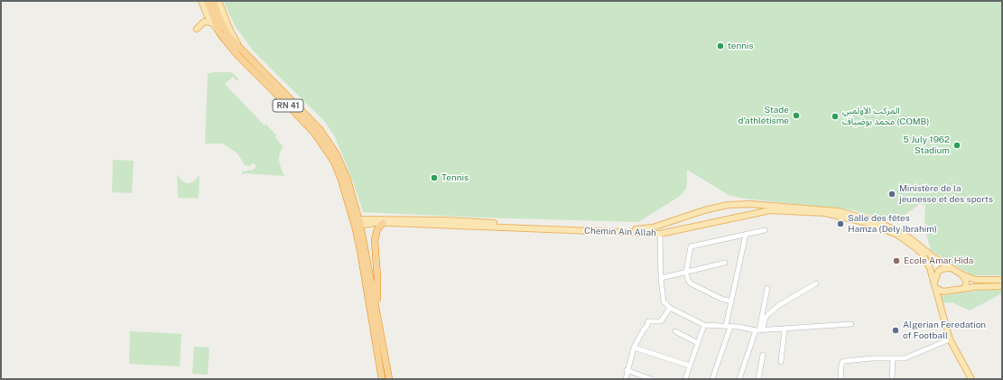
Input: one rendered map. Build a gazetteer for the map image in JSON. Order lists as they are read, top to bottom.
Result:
{
  "streets": {
    "highway": ["RN 41"],
    "main road": ["Chemin Aîn Allah"]
  },
  "crossings": [
    ["RN 41", "Chemin Aîn Allah"]
  ],
  "places": [
    "tennis",
    "Stade d’athlétisme",
    "المركب الأولمبي محمد بوضياف (COMB)",
    "5 July 1962 Stadium",
    "Tennis",
    "Ministère de la jeunesse et des sports",
    "Salle des fêtes Hamza (Dely Ibrahim)",
    "Ecole Amar Hida",
    "Algerian Feredation of Football"
  ]
}
